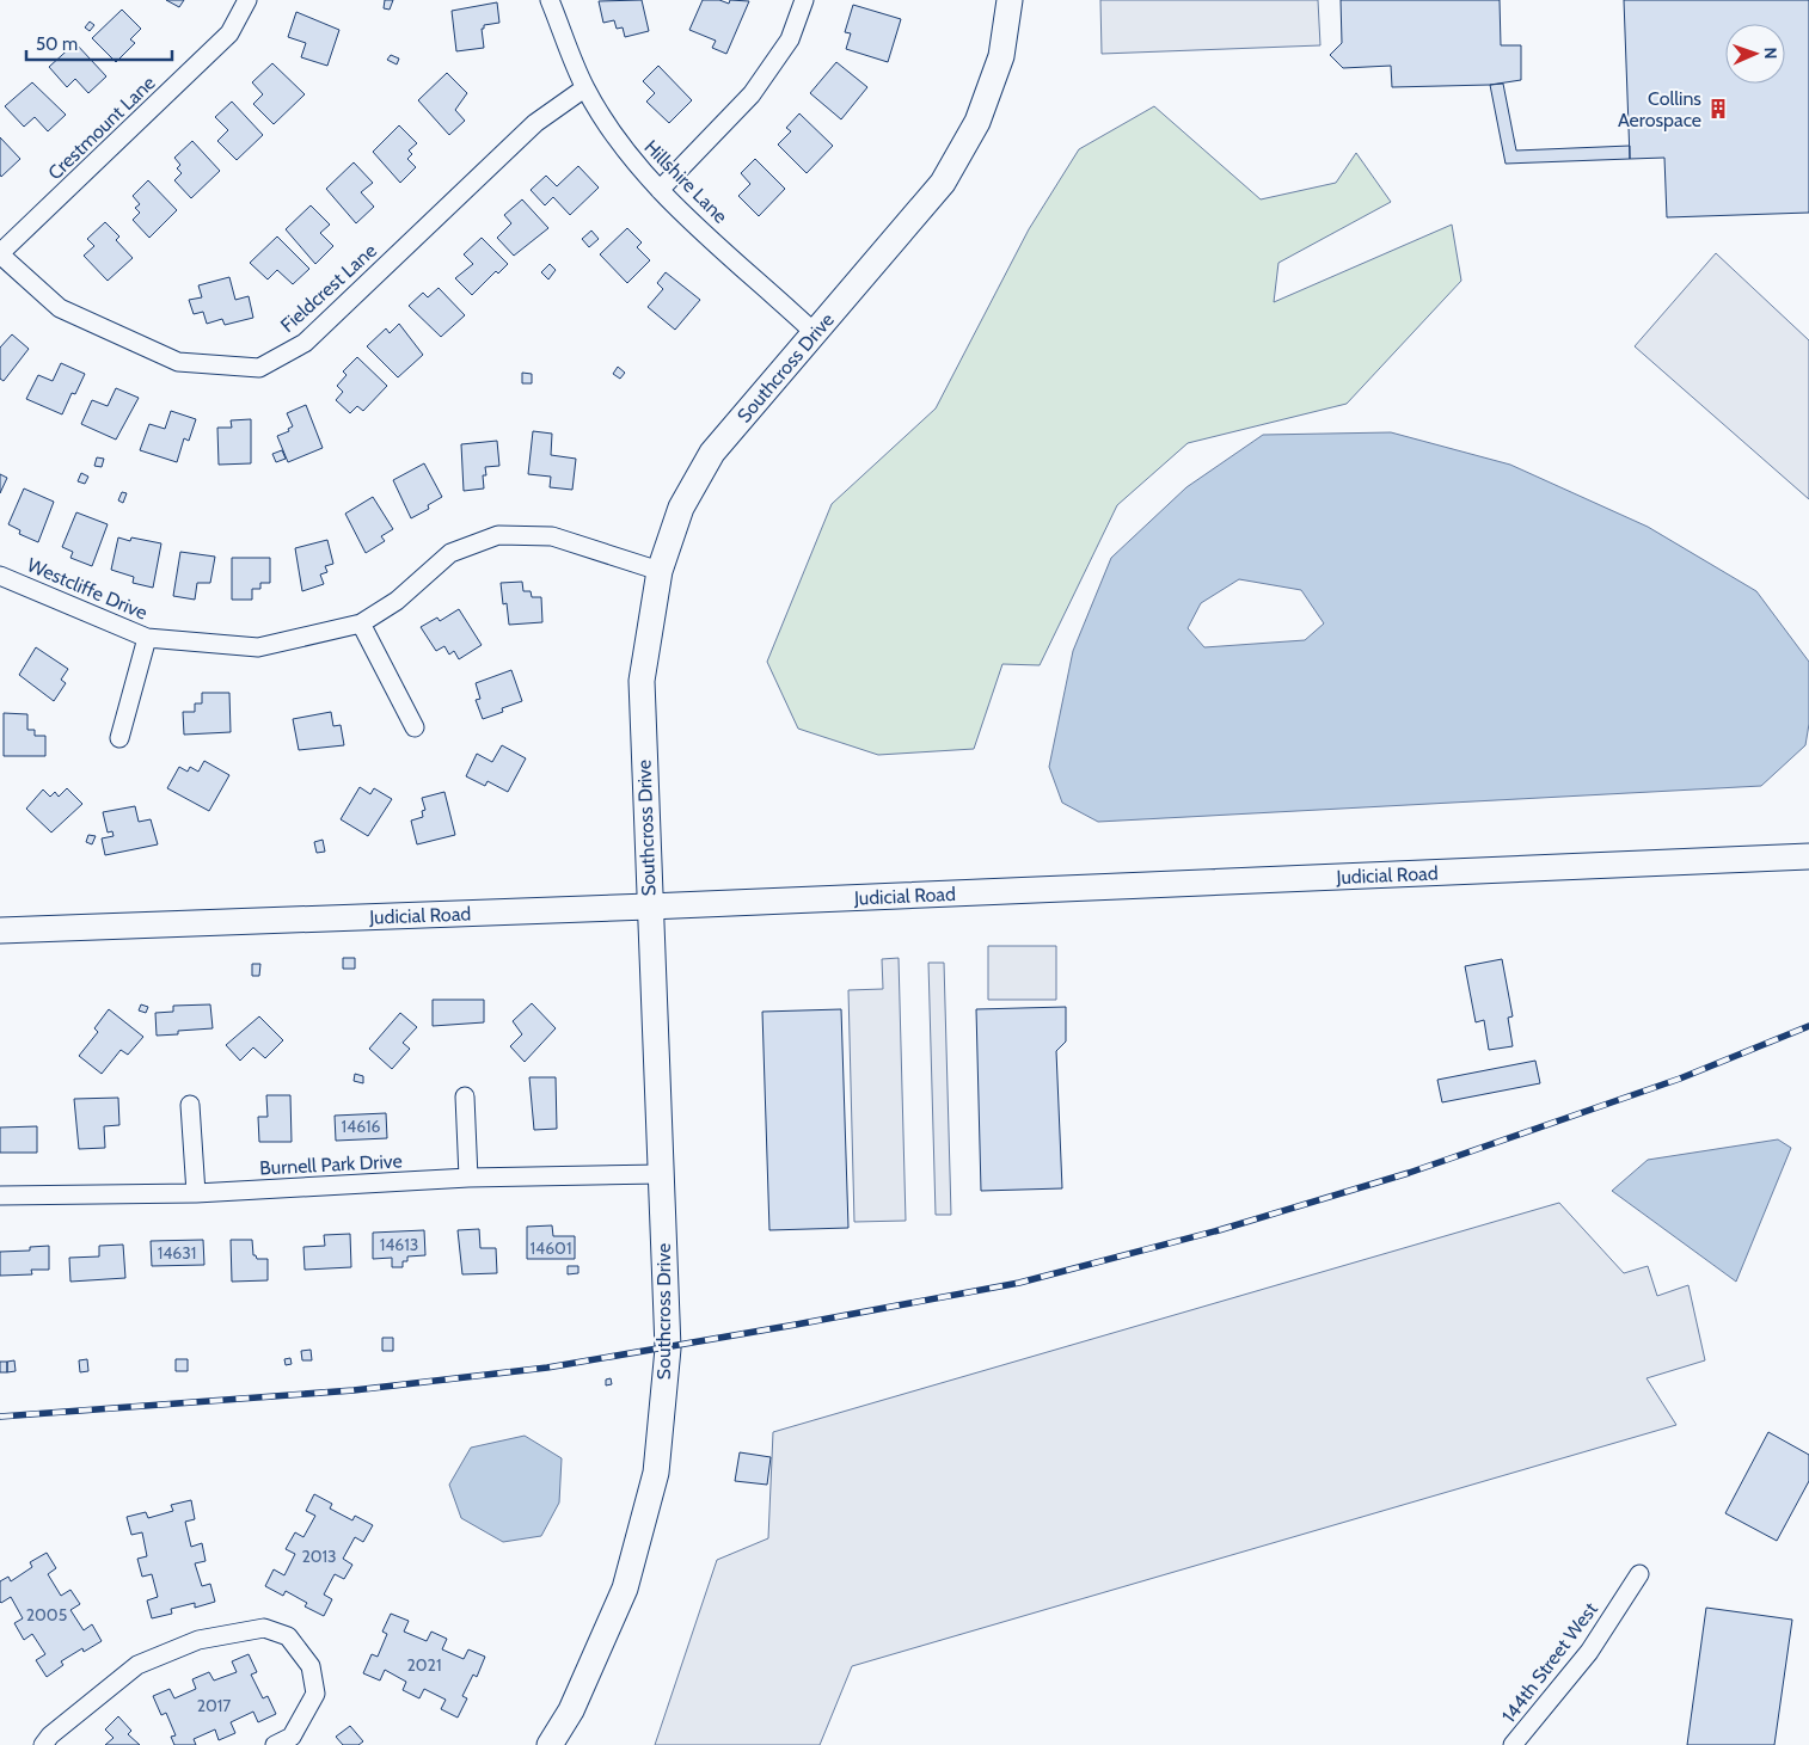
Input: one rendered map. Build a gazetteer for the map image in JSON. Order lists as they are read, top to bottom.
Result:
{
  "streets": {
    "street": [
      "Crestmount Lane",
      "Hillshire Lane",
      "Fieldcrest Lane",
      "Southcross Drive",
      "Westcliffe Drive",
      "Judicial Road",
      "Burnell Park Drive",
      "144th Street West"
    ]
  },
  "crossings": [
    ["Crestmount Lane", "Fieldcrest Lane"],
    ["Hillshire Lane", "Fieldcrest Lane"],
    ["Hillshire Lane", "Southcross Drive"],
    ["Southcross Drive", "Westcliffe Drive"],
    ["Southcross Drive", "Judicial Road"],
    ["Southcross Drive", "Burnell Park Drive"]
  ],
  "places": {
    "building": ["Collins Aerospace"]
  },
  "house_numbers": [
    "14616",
    "14613",
    "14601",
    "14631",
    "2013",
    "2005",
    "2021",
    "2017"
  ],
  "scale_bar": "50 m",
  "north": "right"
}
